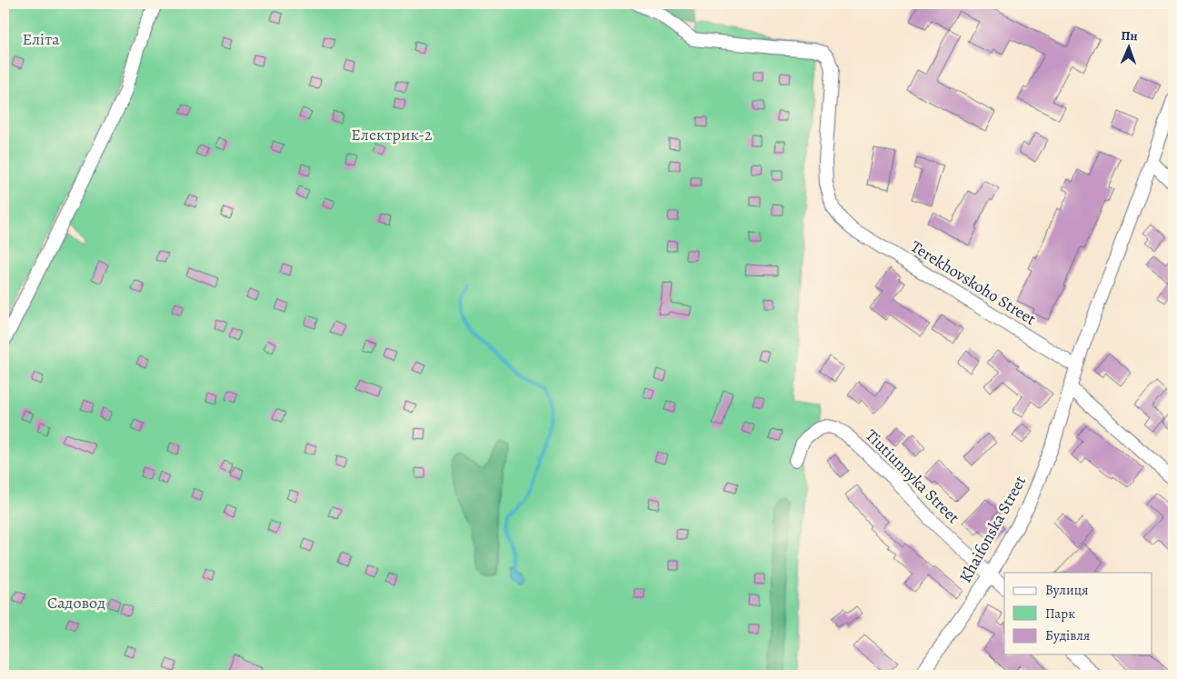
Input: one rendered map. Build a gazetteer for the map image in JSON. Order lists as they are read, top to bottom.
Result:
{
  "streets": {
    "street": ["Terekhovskoho Street", "Tiutiunnyka Street", "Khaifonska Street"]
  },
  "crossings": [
    ["Tiutiunnyka Street", "Khaifonska Street"]
  ],
  "parks": ["Еліта", "Електрик-2", "Садовод"],
  "legend": ["Вулиця", "Парк", "Будівля"],
  "north": "top"
}
